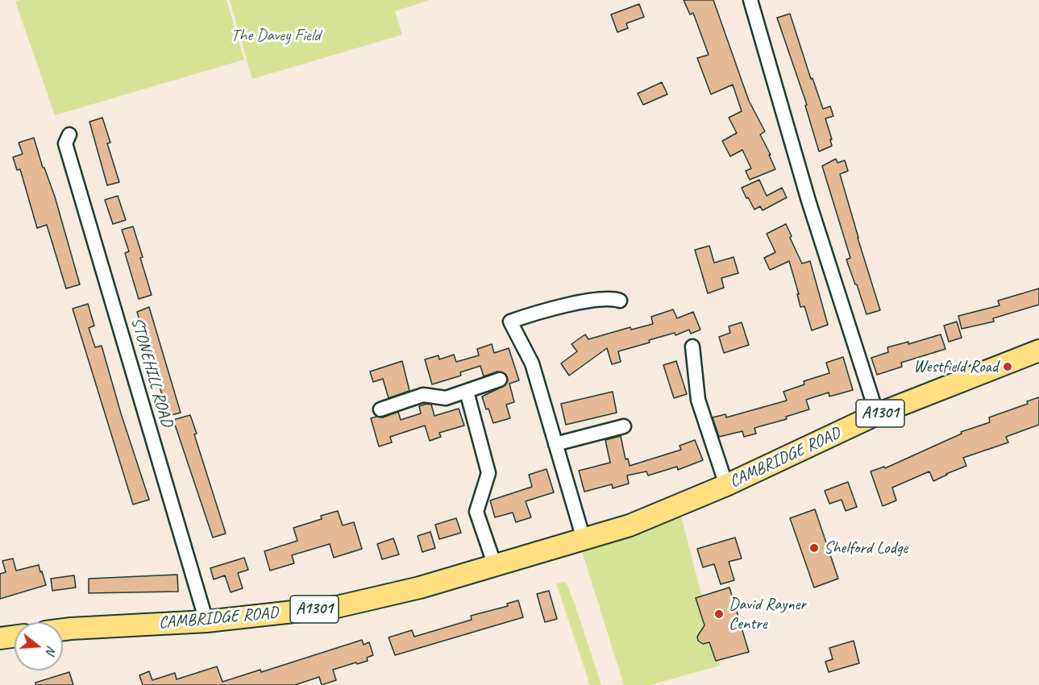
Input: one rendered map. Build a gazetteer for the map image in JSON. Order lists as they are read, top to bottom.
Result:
{
  "streets": {
    "main road": ["A1301", "CAMBRIDGE ROAD"],
    "street": ["STONEHILL ROAD"]
  },
  "crossings": [
    ["STONEHILL ROAD", "CAMBRIDGE ROAD"]
  ],
  "parks": ["The Davey Field"],
  "places": ["Westfield Road", "Shelford Lodge", "David Rayner Centre"],
  "north": "right"
}
